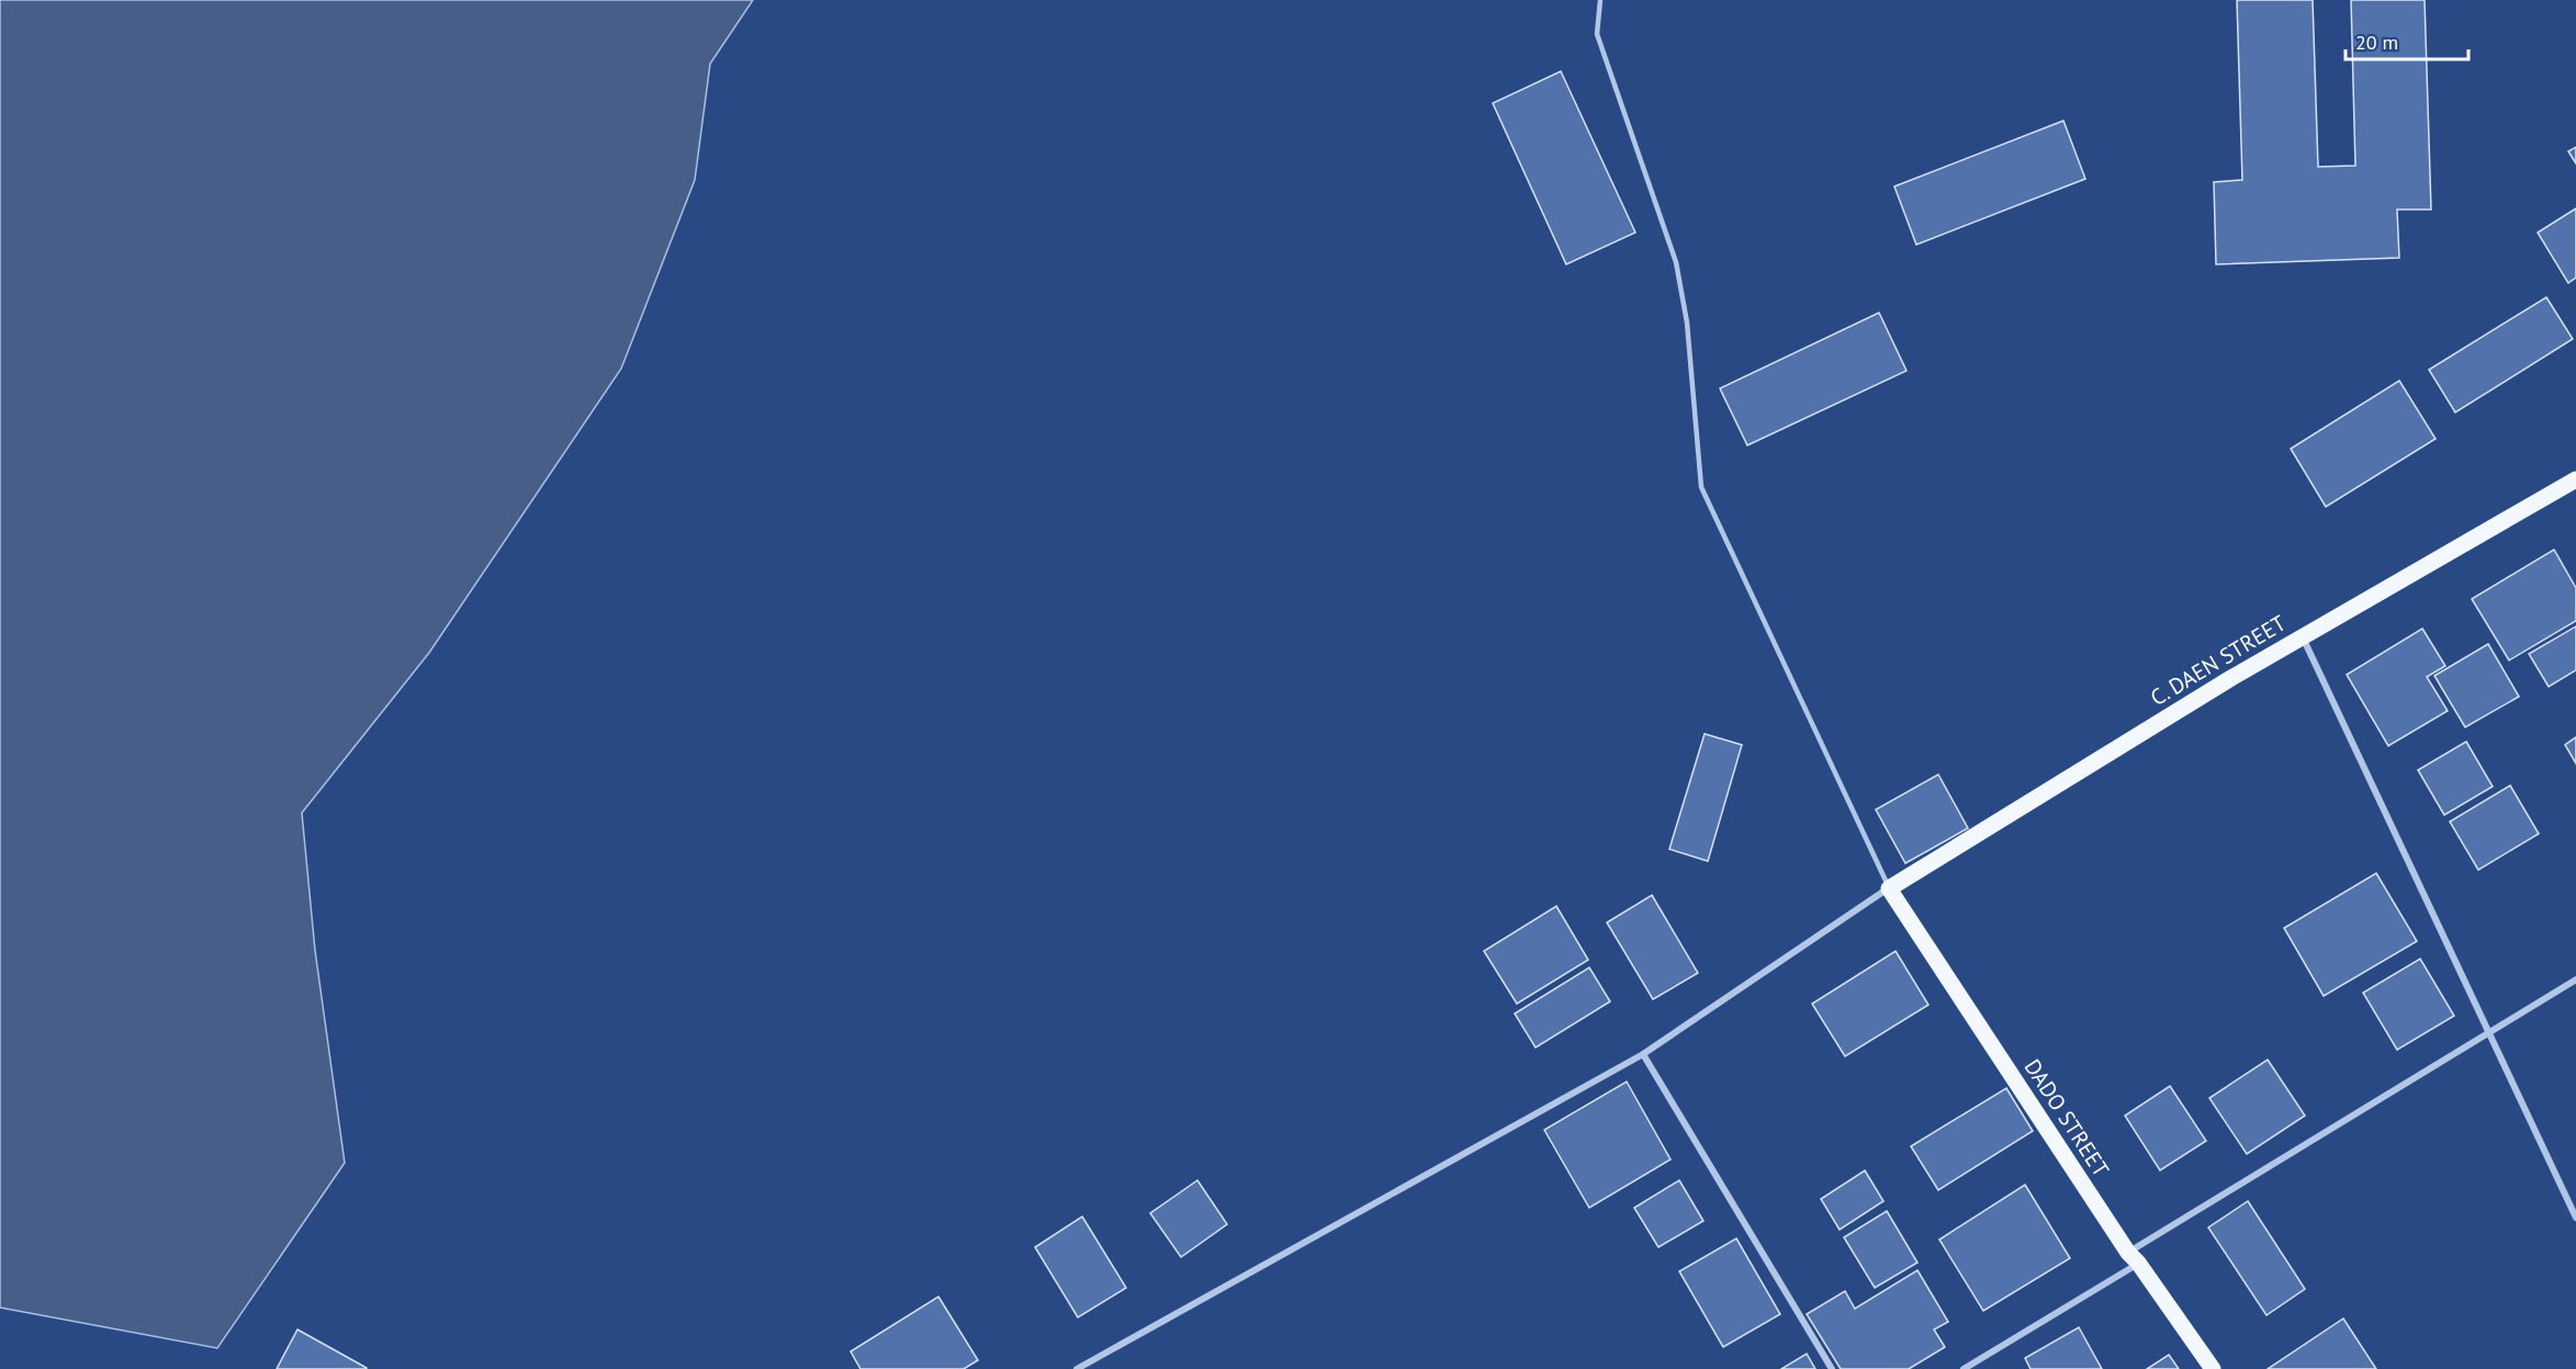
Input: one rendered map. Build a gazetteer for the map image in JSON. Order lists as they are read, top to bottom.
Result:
{
  "streets": {
    "main road": ["C. DAEN STREET", "DADO STREET"]
  },
  "crossings": [
    ["C. DAEN STREET", "DADO STREET"]
  ],
  "scale_bar": "20 m"
}
